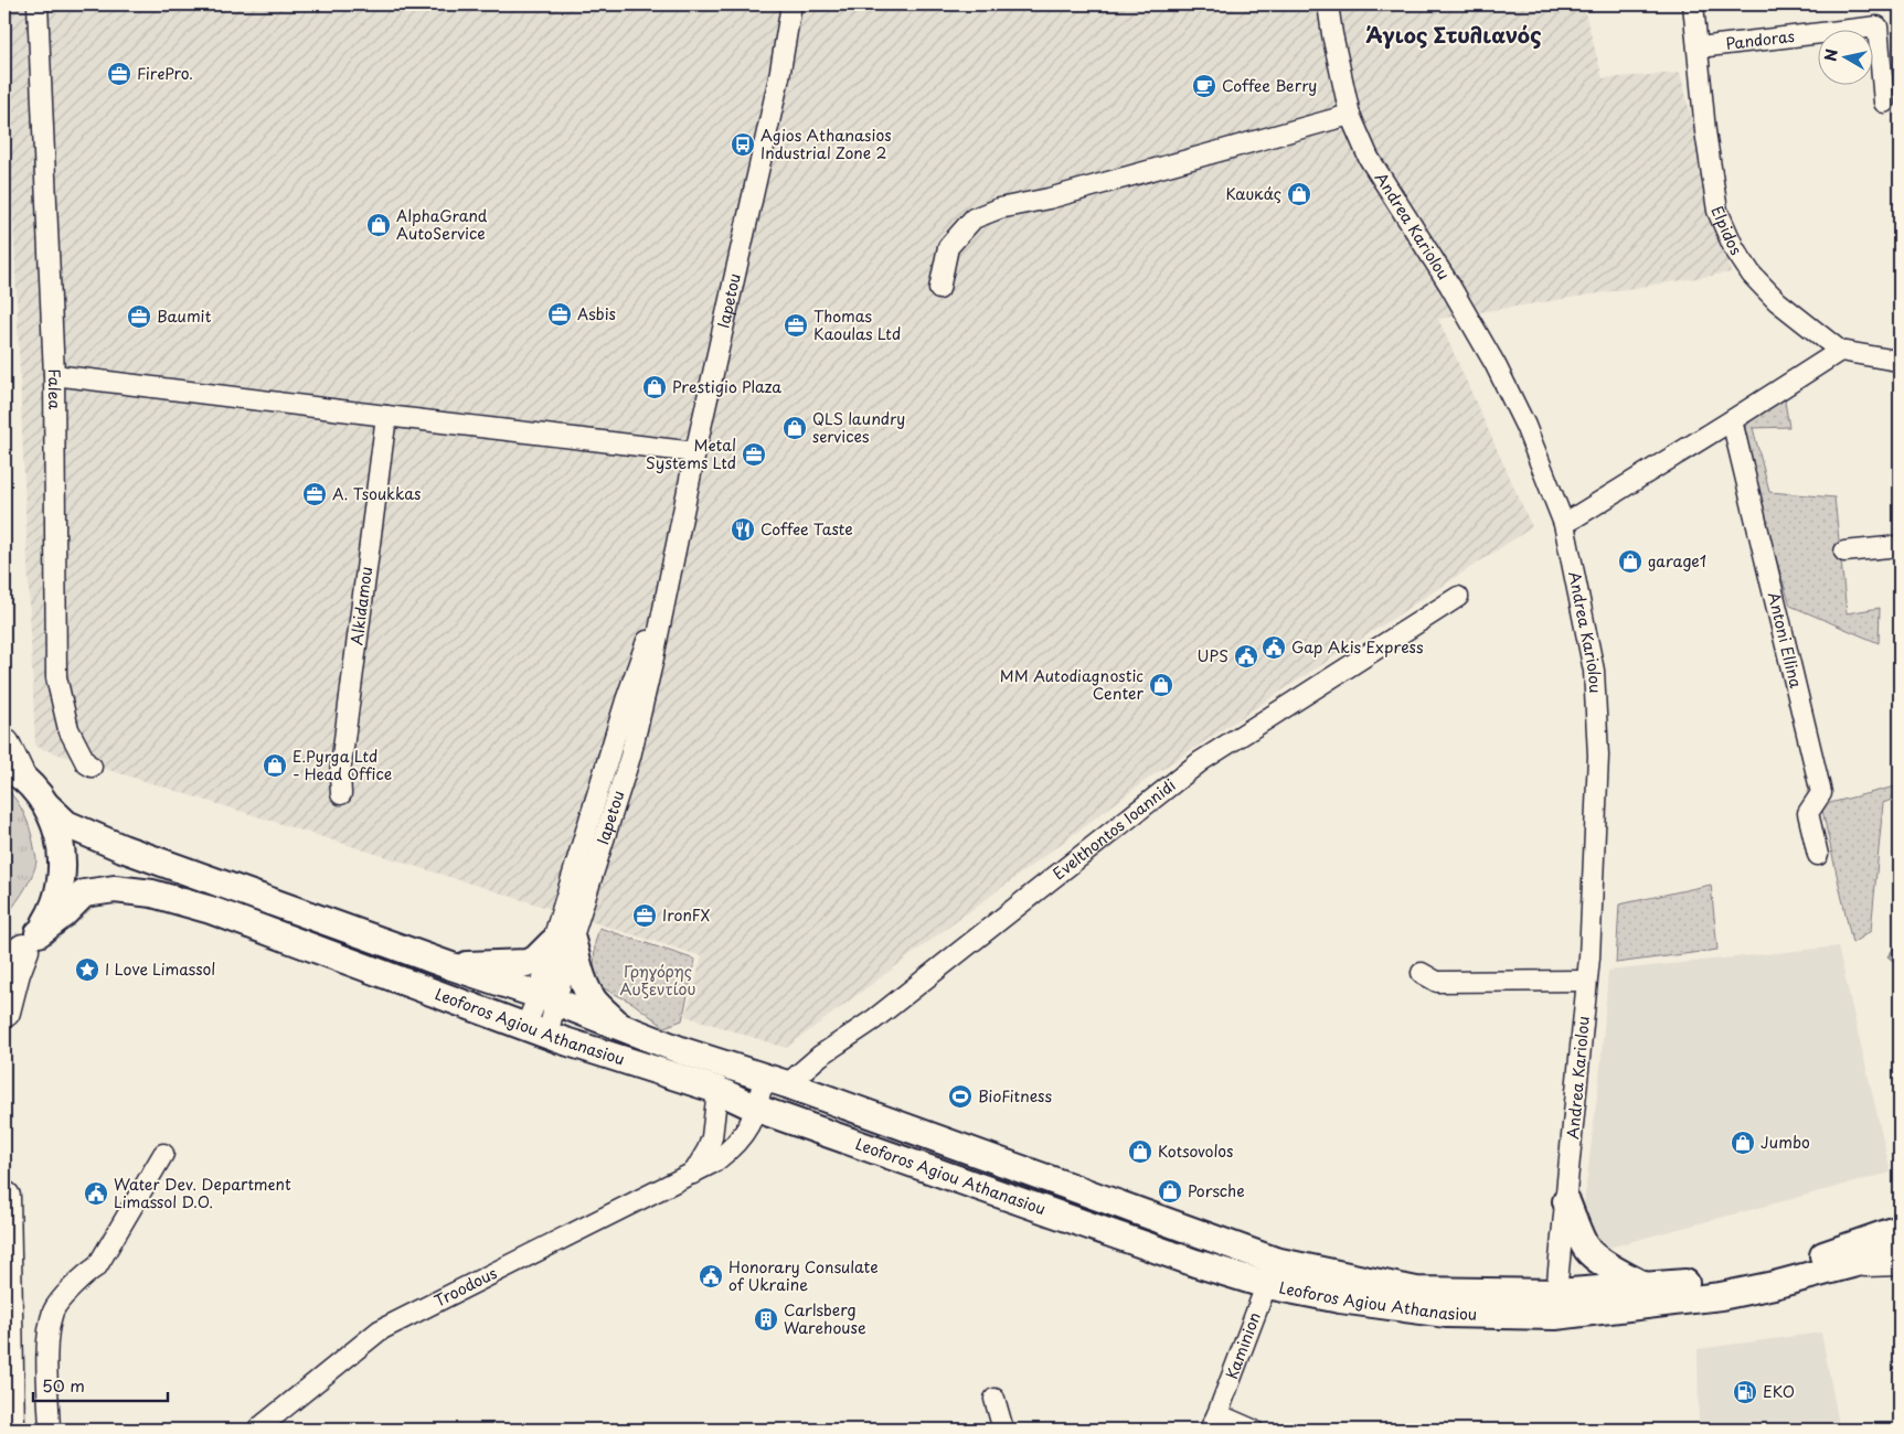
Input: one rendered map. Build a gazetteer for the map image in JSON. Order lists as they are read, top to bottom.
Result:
{
  "streets": {
    "main road": ["Leoforos Agiou Athanasiou"],
    "street": [
      "Pandoras",
      "Andrea Kariolou",
      "Elpidos",
      "Iapetou",
      "Falea",
      "Alkidamou",
      "Antoni Ellina",
      "Evelthontos Ioannidi",
      "Troodous",
      "Kaminion"
    ]
  },
  "crossings": [
    ["Pandoras", "Elpidos"],
    ["Andrea Kariolou", "Leoforos Agiou Athanasiou"],
    ["Iapetou", "Leoforos Agiou Athanasiou"],
    ["Evelthontos Ioannidi", "Leoforos Agiou Athanasiou"],
    ["Evelthontos Ioannidi", "Troodous"],
    ["Leoforos Agiou Athanasiou", "Troodous"],
    ["Leoforos Agiou Athanasiou", "Kaminion"]
  ],
  "districts": ["Άγιος Στυλιανός"],
  "parks": ["Γρηγόρης Αυξεντίου"],
  "places": {
    "office": [
      "FirePro.",
      "Asbis",
      "Baumit",
      "Thomas Kaoulas Ltd",
      "Metal Systems Ltd",
      "A. Tsoukkas",
      "IronFX"
    ],
    "cafe": ["Coffee Berry"],
    "bus stop": ["Agios Athanasios Industrial Zone 2"],
    "shop": [
      "Καυκάς",
      "AlphaGrand AutoService",
      "Prestigio Plaza",
      "QLS laundry services",
      "garage1",
      "MM Autodiagnostic Center",
      "E.Pyrga Ltd - Head Office",
      "Jumbo",
      "Kotsovolos",
      "Porsche"
    ],
    "restaurant": ["Coffee Taste"],
    "public building": [
      "Gap Akis Express",
      "UPS",
      "Water Dev. Department Limassol D.O.",
      "Honorary Consulate of Ukraine"
    ],
    "place": ["I Love Limassol"],
    "sports": ["BioFitness"],
    "building": ["Carlsberg Warehouse"],
    "fuel station": ["EKO"]
  },
  "scale_bar": "50 m",
  "north": "left"
}
